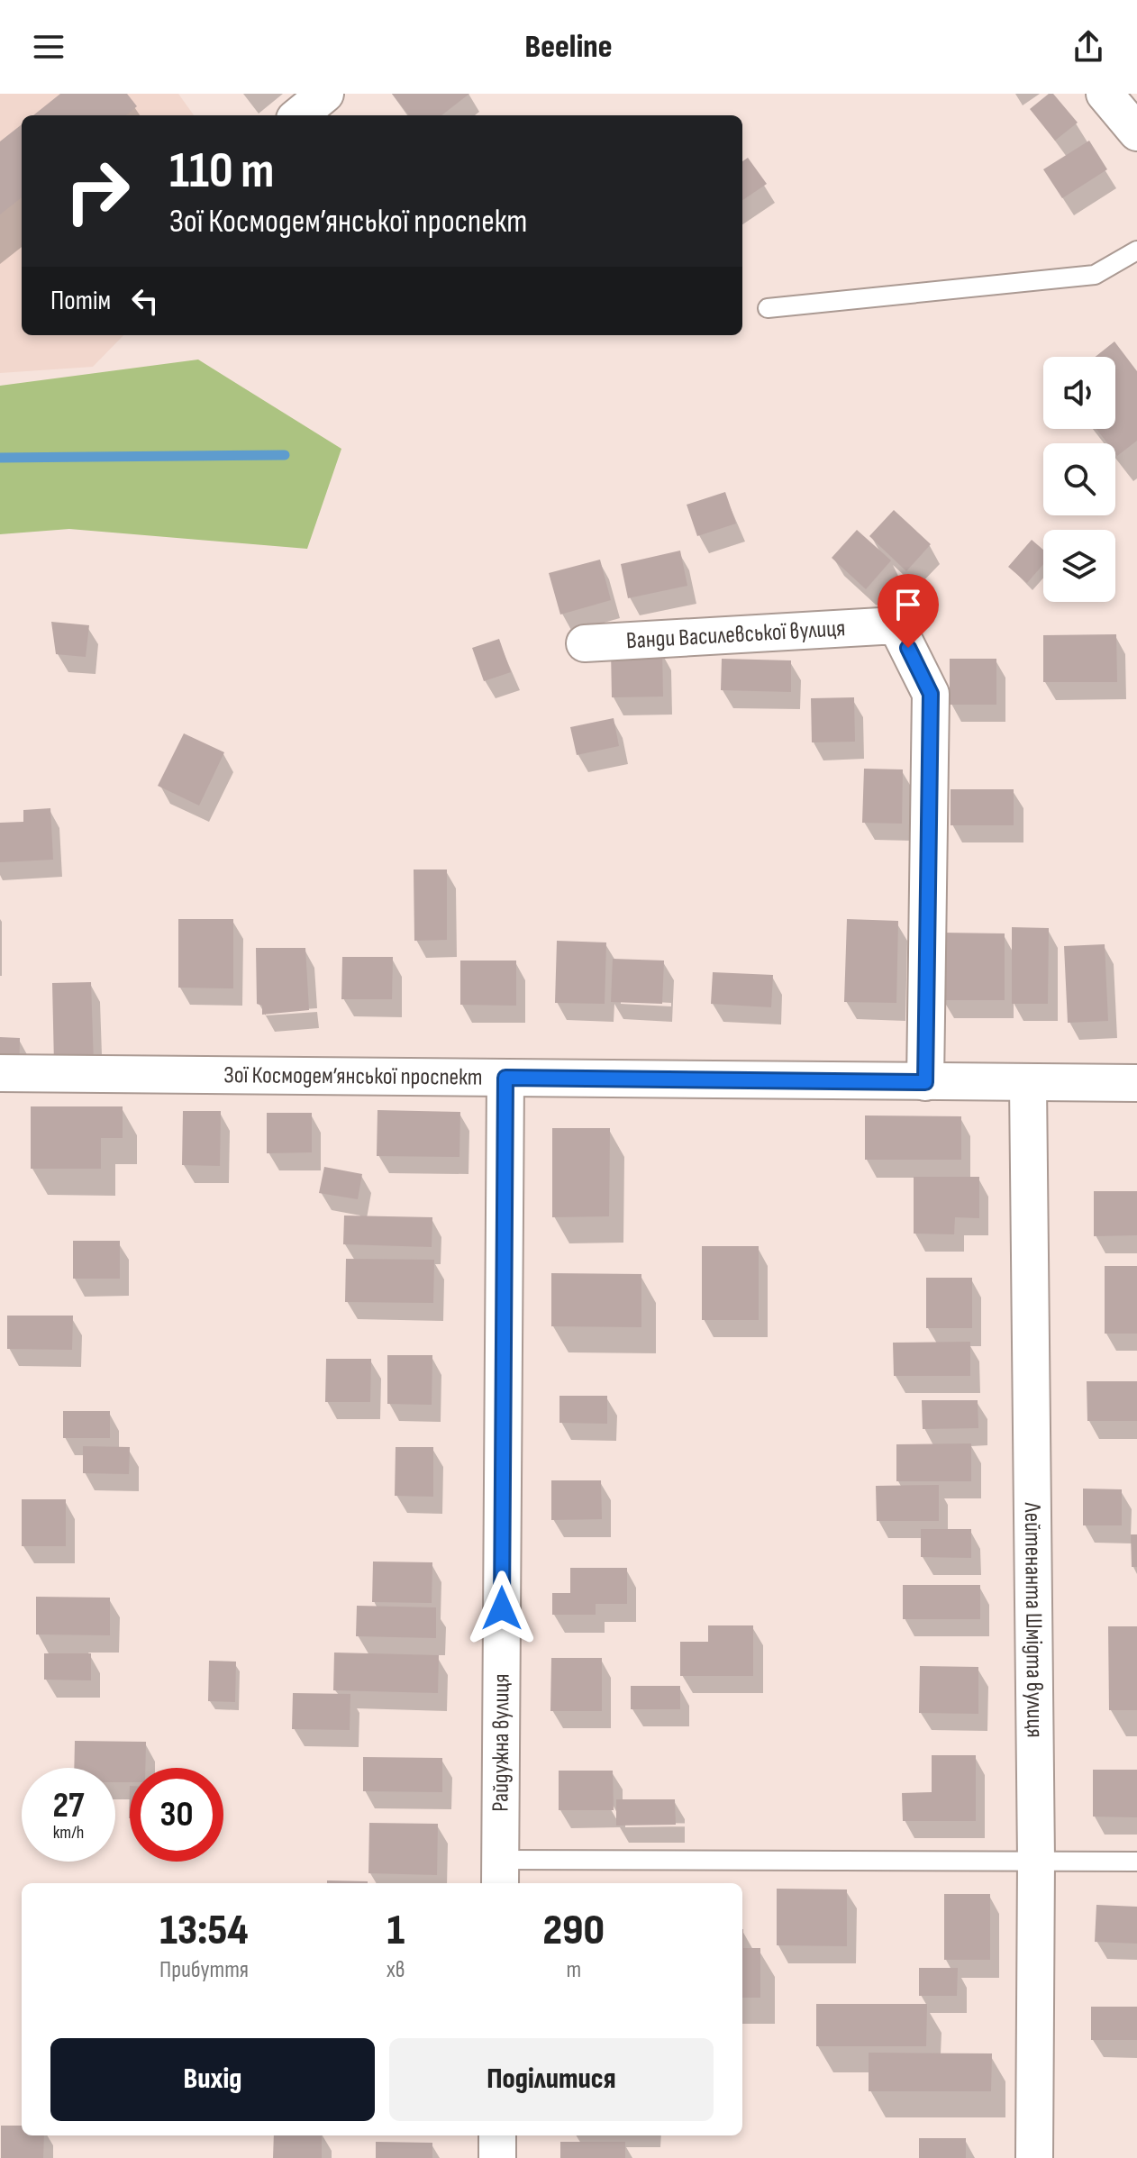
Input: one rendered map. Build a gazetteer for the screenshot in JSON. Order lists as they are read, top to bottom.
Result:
{
  "streets": {
    "street": [
      "Ванди Василевської вулиця",
      "Зої Космодем’янської проспект",
      "Лейтенанта Шмідта вулиця",
      "Райдужна вулиця"
    ]
  },
  "crossings": [
    ["Ванди Василевської вулиця", "Зої Космодем’янської проспект"],
    ["Зої Космодем’янської проспект", "Лейтенанта Шмідта вулиця"],
    ["Зої Космодем’янської проспект", "Райдужна вулиця"]
  ],
  "page": {
    "header": "Beeline",
    "turn": ["110 m", "Зої Космодем’янської проспект"],
    "then": "Потім",
    "speed": "27 km/h",
    "limit": "30",
    "eta": [
      "13:54",
      "Прибуття",
      "1",
      "хв",
      "290",
      "m"
    ],
    "buttons": ["Вихід", "Поділитися"]
  }
}
